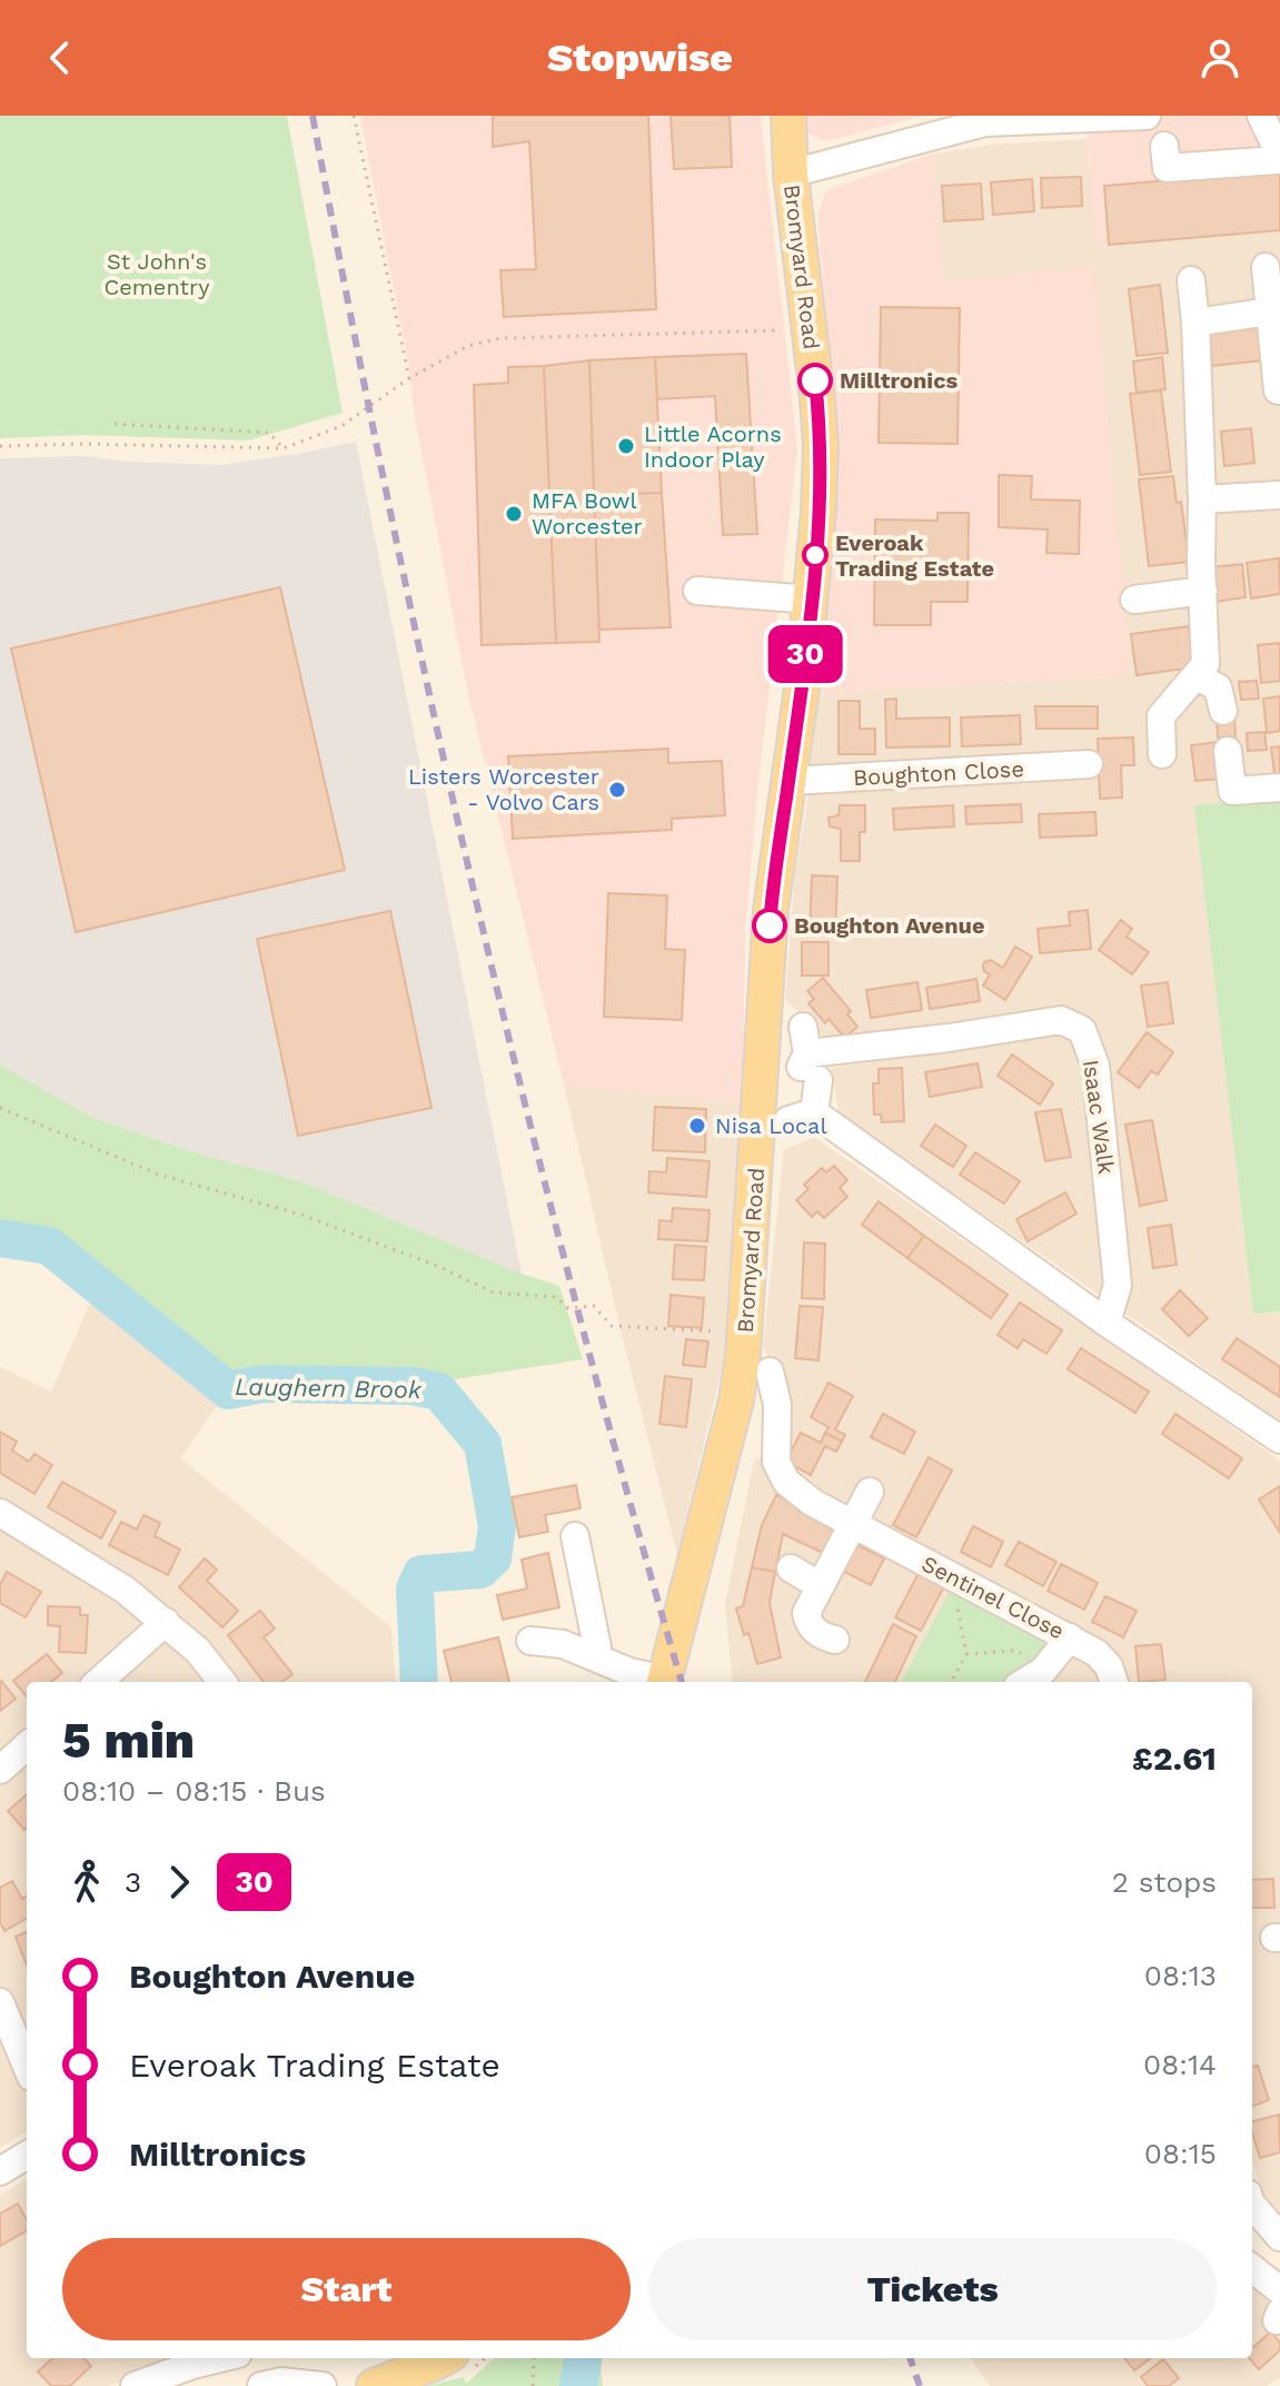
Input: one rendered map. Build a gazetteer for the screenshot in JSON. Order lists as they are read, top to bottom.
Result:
{
  "streets": {
    "main road": ["Bromyard Road"],
    "street": ["Boughton Close", "Isaac Walk", "Sentinel Close"]
  },
  "crossings": [
    ["Bromyard Road", "Boughton Close"],
    ["Bromyard Road", "Sentinel Close"]
  ],
  "water": ["Laughern Brook"],
  "parks": ["St John's Cementry"],
  "places": [
    "Milltronics",
    "Little Acorns Indoor Play",
    "MFA Bowl Worcester",
    "Everoak Trading Estate",
    "Listers Worcester - Volvo Cars",
    "Boughton Avenue",
    "Nisa Local"
  ],
  "lines": ["bus line 30"],
  "page": {
    "header": "Stopwise",
    "on_map": "30",
    "heading": ["5 min", "08:10 – 08:15 · Bus", "£2.61"],
    "legs": ["3", "30", "2 stops"],
    "list": [
      {
        "name": "Boughton Avenue",
        "value": "08:13"
      },
      {
        "name": "Everoak Trading Estate",
        "value": "08:14"
      },
      {
        "name": "Milltronics",
        "value": "08:15"
      }
    ],
    "buttons": ["Start", "Tickets"]
  }
}
